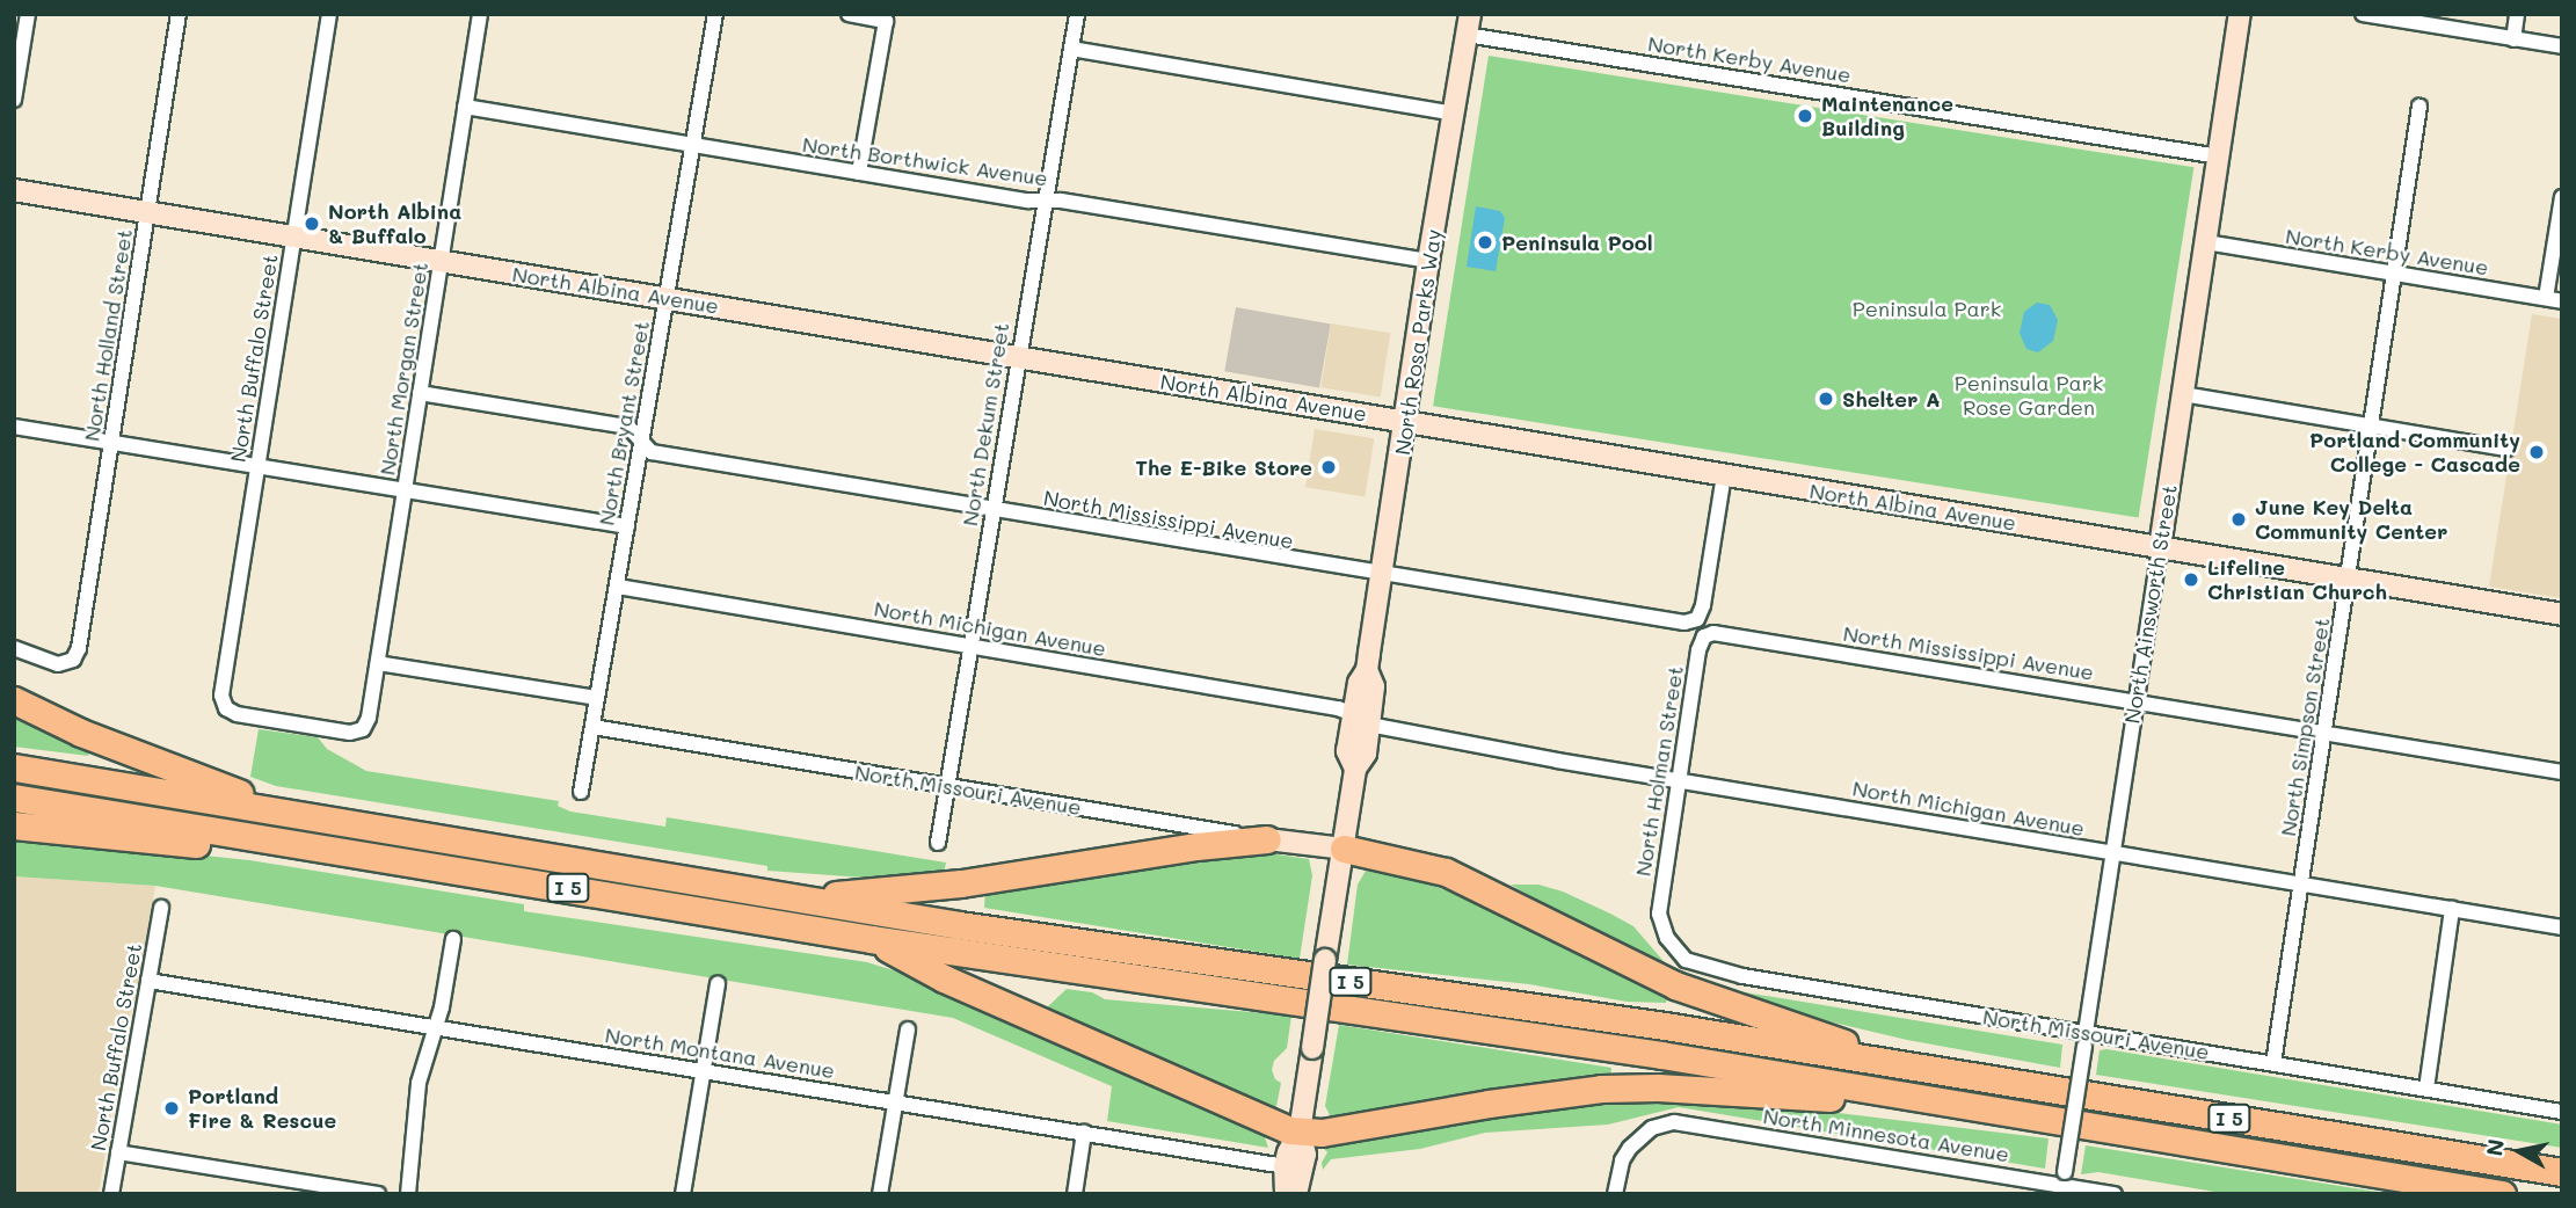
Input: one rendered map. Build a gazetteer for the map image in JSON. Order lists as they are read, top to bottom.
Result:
{
  "streets": {
    "highway": ["I 5"],
    "street": [
      "North Kerby Avenue",
      "North Borthwick Avenue",
      "North Albina Avenue",
      "North Holland Street",
      "North Rosa Parks Way",
      "North Buffalo Street",
      "North Morgan Street",
      "North Bryant Street",
      "North Dekum Street",
      "North Mississippi Avenue",
      "North Ainsworth Street",
      "North Michigan Avenue",
      "North Simpson Street",
      "North Holman Street",
      "North Missouri Avenue",
      "North Montana Avenue",
      "North Minnesota Avenue"
    ]
  },
  "crossings": [
    ["North Kerby Avenue", "North Rosa Parks Way"],
    ["North Kerby Avenue", "North Ainsworth Street"],
    ["North Kerby Avenue", "North Simpson Street"],
    ["North Borthwick Avenue", "North Rosa Parks Way"],
    ["North Borthwick Avenue", "North Morgan Street"],
    ["North Borthwick Avenue", "North Bryant Street"],
    ["North Borthwick Avenue", "North Dekum Street"],
    ["North Albina Avenue", "North Holland Street"],
    ["North Albina Avenue", "North Rosa Parks Way"],
    ["North Albina Avenue", "North Buffalo Street"],
    ["North Albina Avenue", "North Morgan Street"],
    ["North Albina Avenue", "North Bryant Street"],
    ["North Albina Avenue", "North Dekum Street"],
    ["North Albina Avenue", "North Mississippi Avenue"],
    ["North Albina Avenue", "North Ainsworth Street"],
    ["North Albina Avenue", "North Simpson Street"],
    ["North Rosa Parks Way", "North Mississippi Avenue"],
    ["North Rosa Parks Way", "North Michigan Avenue"],
    ["North Rosa Parks Way", "North Missouri Avenue"],
    ["North Rosa Parks Way", "North Montana Avenue"],
    ["North Buffalo Street", "North Morgan Street"],
    ["North Buffalo Street", "North Montana Avenue"],
    ["North Morgan Street", "North Mississippi Avenue"],
    ["North Bryant Street", "North Mississippi Avenue"],
    ["North Bryant Street", "North Michigan Avenue"],
    ["North Bryant Street", "North Missouri Avenue"],
    ["North Dekum Street", "North Mississippi Avenue"],
    ["North Dekum Street", "North Michigan Avenue"],
    ["North Dekum Street", "North Missouri Avenue"],
    ["North Mississippi Avenue", "North Ainsworth Street"],
    ["North Mississippi Avenue", "North Simpson Street"],
    ["North Mississippi Avenue", "North Holman Street"],
    ["North Ainsworth Street", "North Michigan Avenue"],
    ["North Ainsworth Street", "North Missouri Avenue"],
    ["North Ainsworth Street", "North Minnesota Avenue"],
    ["North Michigan Avenue", "North Simpson Street"],
    ["North Michigan Avenue", "North Holman Street"],
    ["North Simpson Street", "North Missouri Avenue"],
    ["North Holman Street", "North Missouri Avenue"]
  ],
  "parks": ["Peninsula Park", "Peninsula Park Rose Garden"],
  "places": [
    "Maintenance Building",
    "North Albina & Buffalo",
    "Peninsula Pool",
    "Shelter A",
    "Portland Community College - Cascade",
    "The E-Bike Store",
    "June Key Delta Community Center",
    "Lifeline Christian Church",
    "Portland Fire & Rescue"
  ],
  "north": "left"
}
